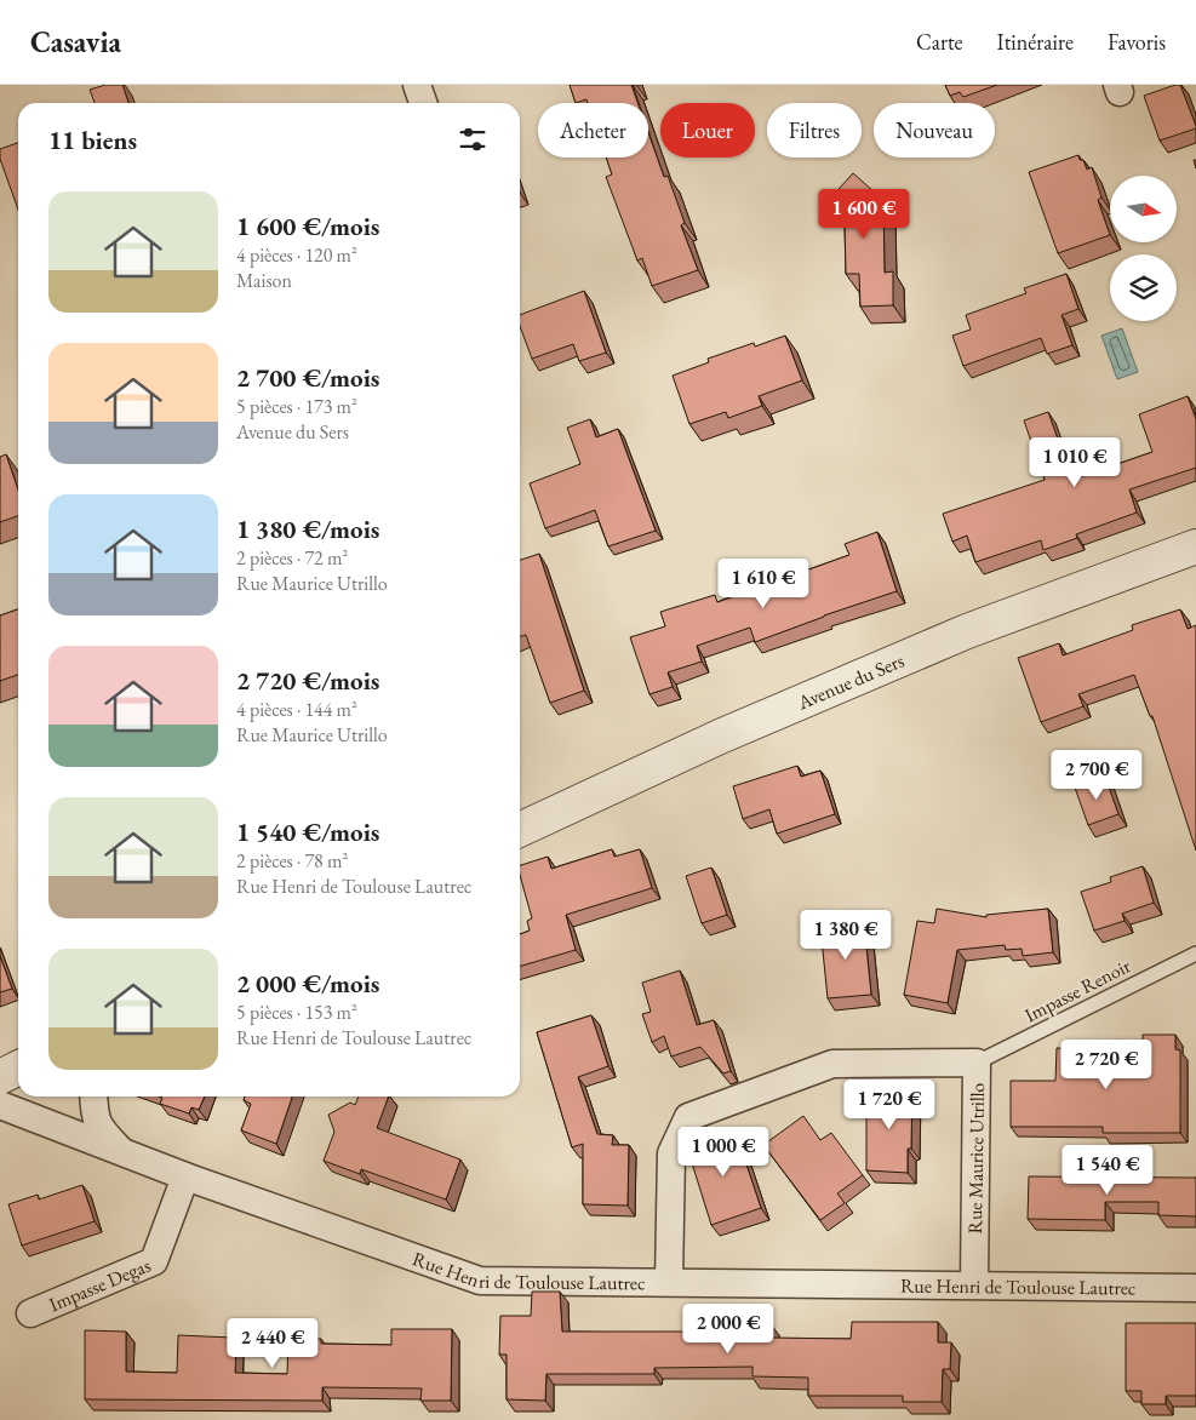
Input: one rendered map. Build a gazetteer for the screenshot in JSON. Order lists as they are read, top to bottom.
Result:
{
  "streets": {
    "street": [
      "Avenue du Sers",
      "Rue Maurice Utrillo",
      "Rue Henri de Toulouse Lautrec",
      "Impasse Degas"
    ],
    "lane": ["Impasse Renoir"]
  },
  "crossings": [
    ["Impasse Renoir", "Rue Maurice Utrillo"],
    ["Rue Maurice Utrillo", "Rue Henri de Toulouse Lautrec"],
    ["Rue Henri de Toulouse Lautrec", "Impasse Degas"]
  ],
  "north": "right",
  "page": {
    "header": "Casavia",
    "nav": ["Carte", "Itinéraire", "Favoris"],
    "chip": [
      "Acheter",
      "Louer",
      "Filtres",
      "Nouveau"
    ],
    "heading": "11 biens",
    "list": [
      {
        "name": "1 600 €/mois",
        "note": "4 pièces · 120 m² · Maison"
      },
      {
        "name": "2 700 €/mois",
        "note": "5 pièces · 173 m² · Avenue du Sers"
      },
      {
        "name": "1 380 €/mois",
        "note": "2 pièces · 72 m² · Rue Maurice Utrillo"
      },
      {
        "name": "2 720 €/mois",
        "note": "4 pièces · 144 m² · Rue Maurice Utrillo"
      },
      {
        "name": "1 540 €/mois",
        "note": "2 pièces · 78 m² · Rue Henri de Toulouse Lautrec"
      },
      {
        "name": "2 000 €/mois",
        "note": "5 pièces · 153 m² · Rue Henri de Toulouse Lautrec"
      }
    ],
    "price": [
      "1 600 €",
      "1 010 €",
      "1 610 €",
      "2 700 €",
      "1 380 €",
      "2 720 €",
      "1 720 €",
      "1 000 €",
      "1 540 €",
      "2 000 €",
      "2 440 €"
    ]
  }
}
